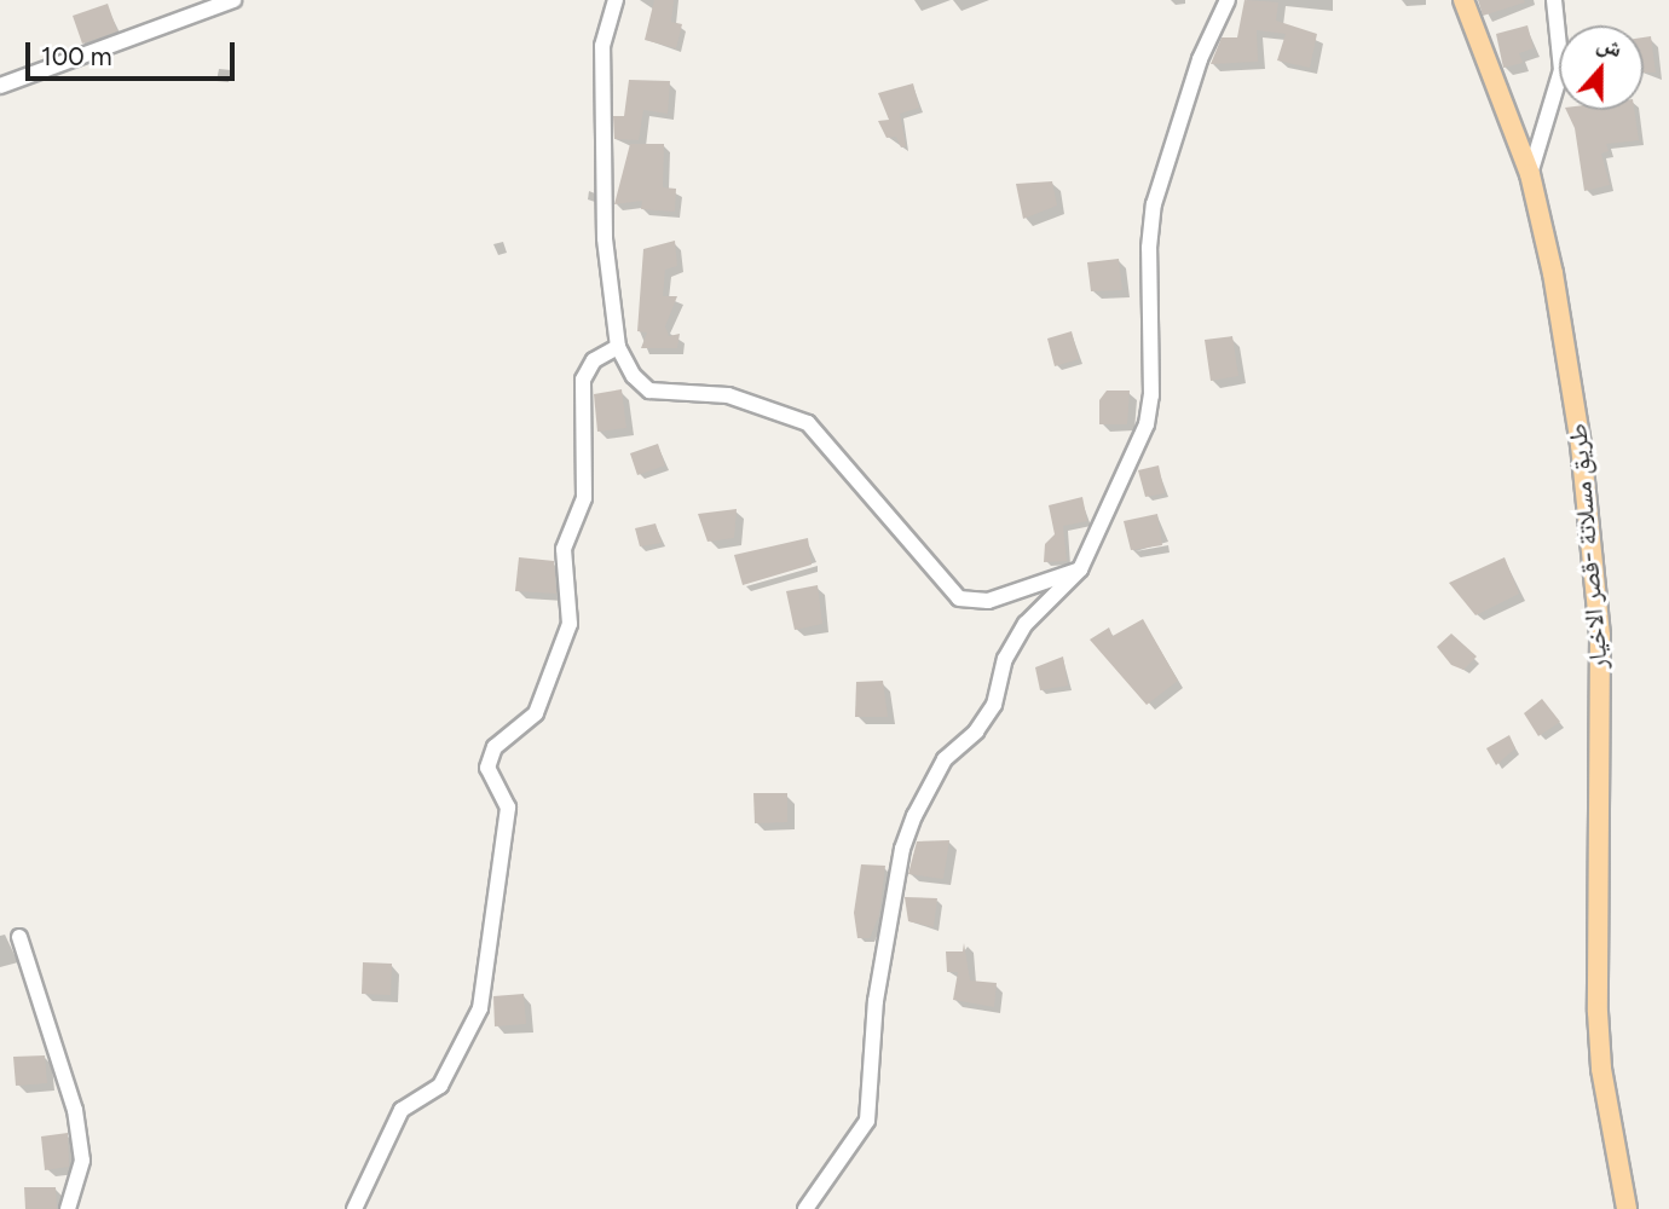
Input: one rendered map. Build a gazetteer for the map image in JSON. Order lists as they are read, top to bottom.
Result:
{
  "streets": {
    "main road": ["طريق مسلاتة -قصر الاخيار"]
  },
  "scale_bar": "100 m",
  "north": "top"
}
